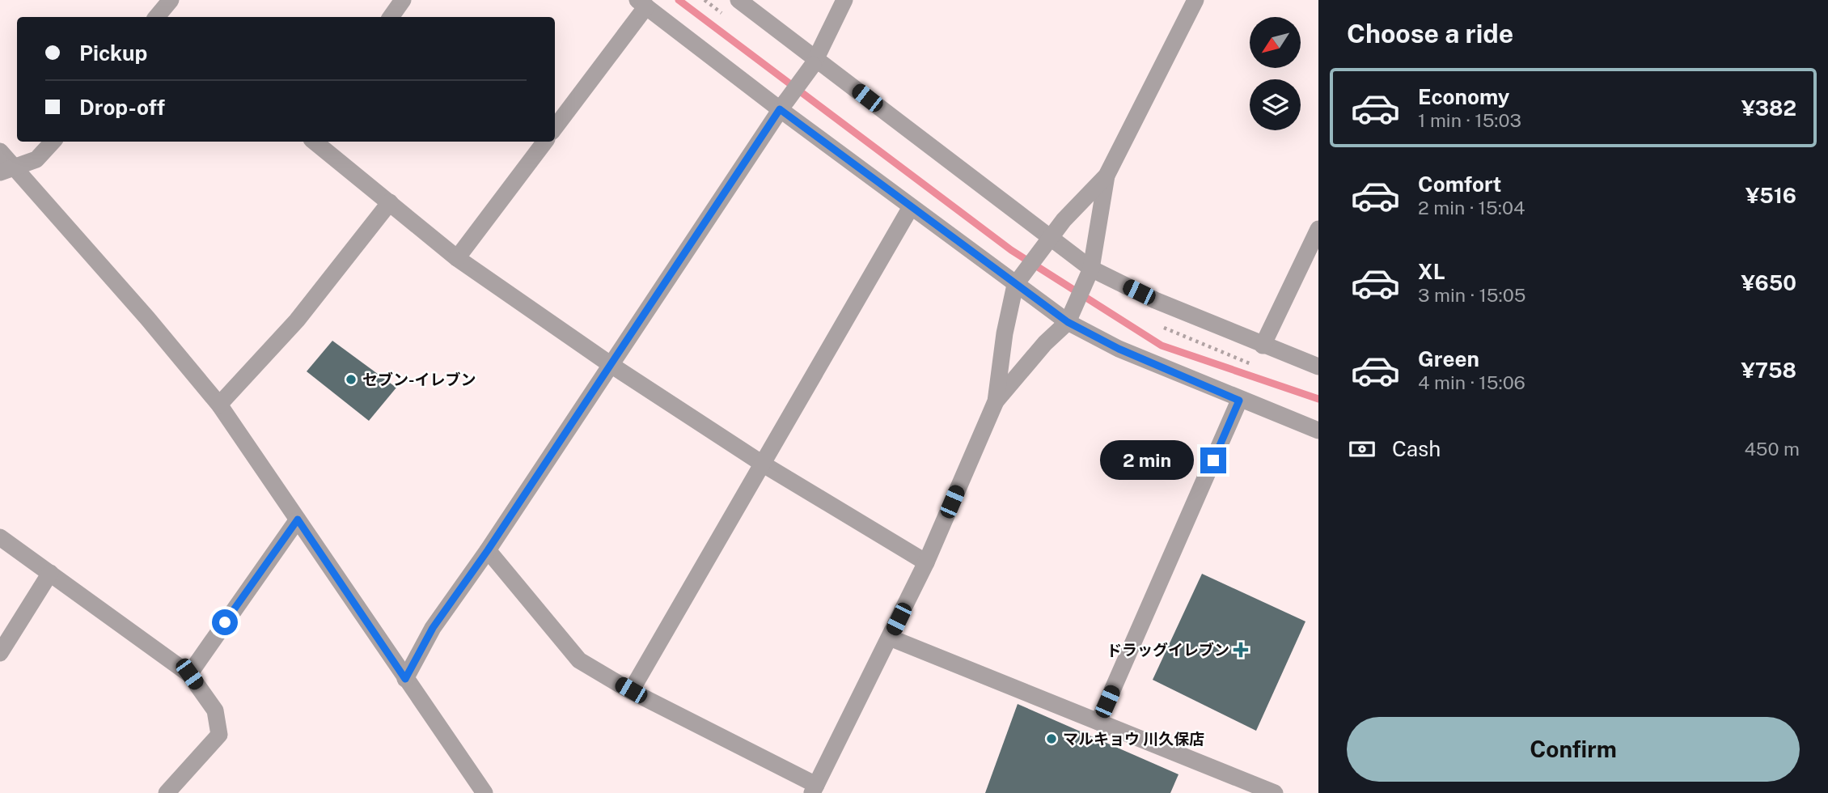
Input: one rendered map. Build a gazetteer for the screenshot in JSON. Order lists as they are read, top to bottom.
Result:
{
  "places": {
    "other": ["セブン-イレブン", "マルキョウ 川久保店"],
    "health": ["ドラッグイレブン"]
  },
  "north": "bottom left",
  "page": {
    "heading": "Choose a ride",
    "banner": ["Pickup", "Drop-off"],
    "list": [
      {
        "name": "Economy",
        "note": "1 min · 15:03",
        "value": "¥382"
      },
      {
        "name": "Comfort",
        "note": "2 min · 15:04",
        "value": "¥516"
      },
      {
        "name": "XL",
        "note": "3 min · 15:05",
        "value": "¥650"
      },
      {
        "name": "Green",
        "note": "4 min · 15:06",
        "value": "¥758"
      }
    ],
    "pay": ["Cash", "450 m"],
    "bubble": "2 min",
    "buttons": "Confirm"
  }
}
